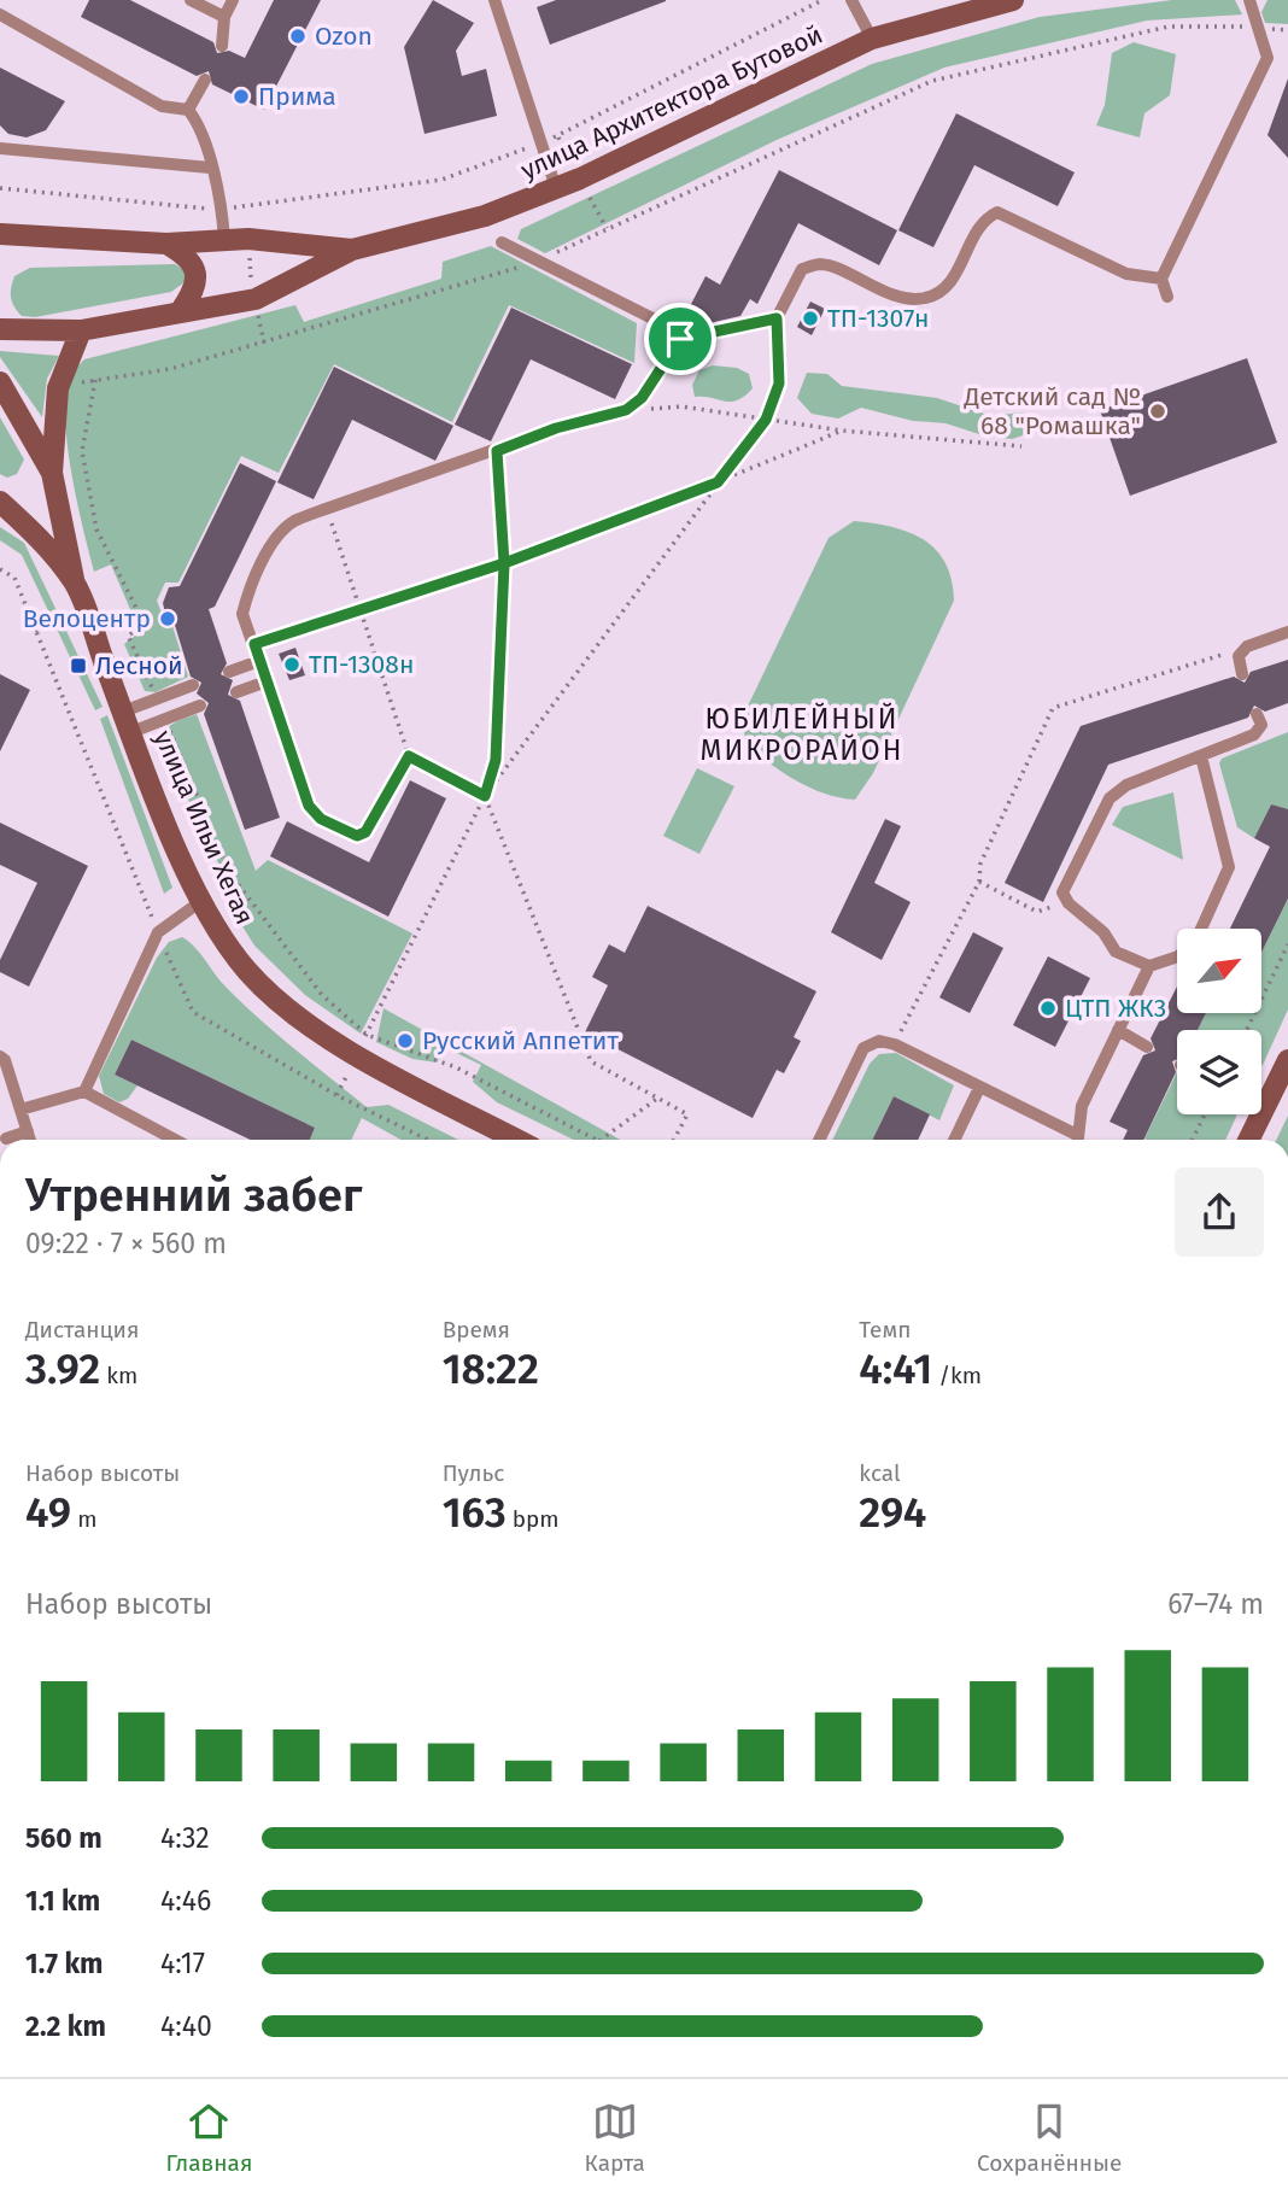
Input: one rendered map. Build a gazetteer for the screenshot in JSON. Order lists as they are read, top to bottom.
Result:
{
  "streets": {
    "main road": ["улица Архитектора Бутовой", "улица Ильи Хегая"]
  },
  "districts": ["ЮБИЛЕЙНЫЙ МИКРОРАЙОН"],
  "places": {
    "other": [
      "Ozon",
      "Прима",
      "ТП-1307н",
      "Детский сад № 68 \"Ромашка\"",
      "Велоцентр",
      "ТП-1308н",
      "ЦТП ЖК3",
      "Русский Аппетит"
    ],
    "transit": ["Лесной"]
  },
  "north": "top right",
  "page": {
    "heading": ["Утренний забег", "09:22 · 7 × 560 m"],
    "stats": [
      ["Дистанция", "3.92 km"],
      ["Время", "18:22"],
      ["Темп", "4:41 /km"],
      ["Набор высоты", "49 m"],
      ["Пульс", "163 bpm"],
      ["kcal", "294"]
    ],
    "chart": ["Набор высоты", "67–74 m"],
    "list": [
      {
        "name": "560 m",
        "note": "4:32"
      },
      {
        "name": "1.1 km",
        "note": "4:46"
      },
      {
        "name": "1.7 km",
        "note": "4:17"
      },
      {
        "name": "2.2 km",
        "note": "4:40"
      }
    ],
    "tabs": ["Главная", "Карта", "Сохранённые"]
  }
}
